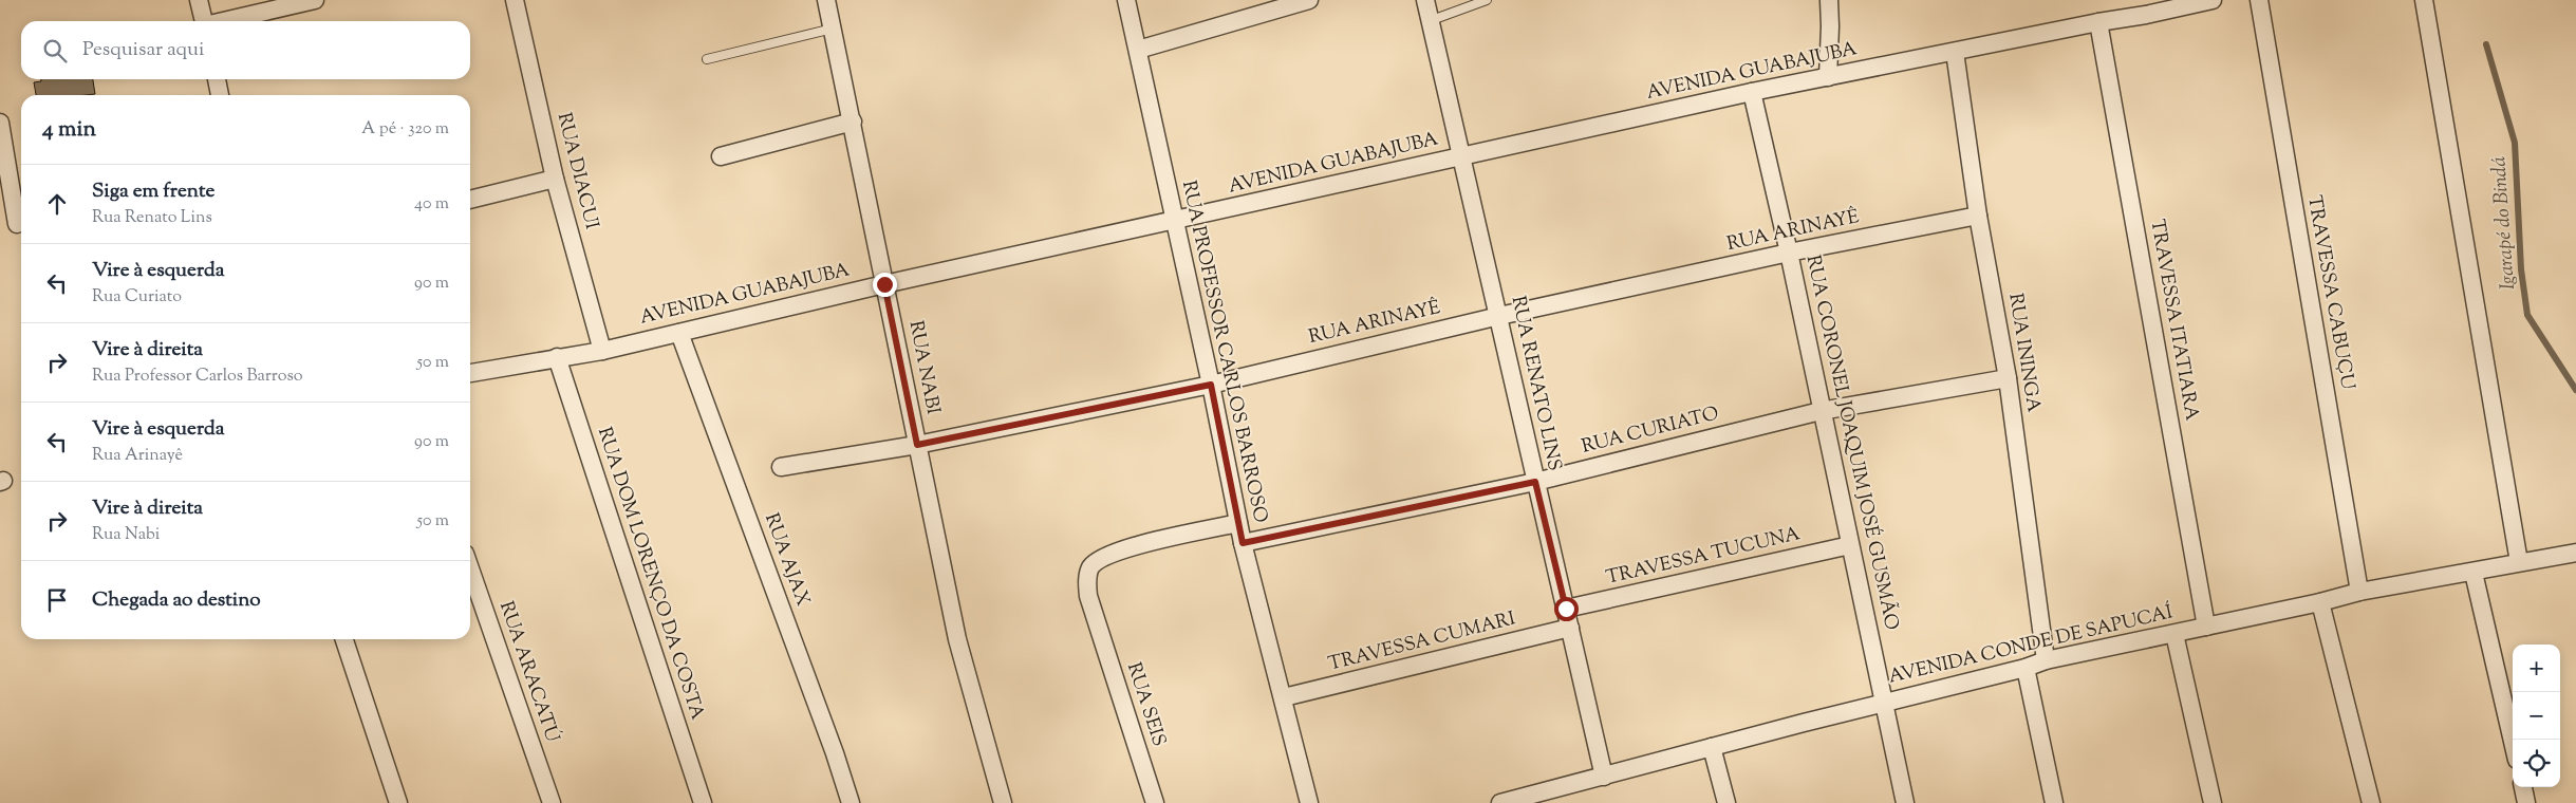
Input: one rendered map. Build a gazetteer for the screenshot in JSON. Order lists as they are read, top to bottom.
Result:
{
  "streets": {
    "street": [
      "AVENIDA GUABAJUBA",
      "RUA DIACUI",
      "RUA ARINAYÊ",
      "TRAVESSA CABUÇU",
      "TRAVESSA ITATIARA",
      "RUA PROFESSOR CARLOS BARROSO",
      "RUA ININGA",
      "RUA NABI",
      "RUA RENATO LINS",
      "RUA CURIATO",
      "RUA CORONEL JOAQUIM JOSÉ GUSMÃO",
      "TRAVESSA TUCUNA",
      "RUA AJAX",
      "RUA DOM LORENÇO DA COSTA",
      "TRAVESSA CUMARI",
      "AVENIDA CONDE DE SAPUCAÍ",
      "RUA ARACATÚ",
      "RUA SEIS"
    ]
  },
  "crossings": [
    ["AVENIDA GUABAJUBA", "RUA DIACUI"],
    ["AVENIDA GUABAJUBA", "TRAVESSA ITATIARA"],
    ["AVENIDA GUABAJUBA", "RUA PROFESSOR CARLOS BARROSO"],
    ["AVENIDA GUABAJUBA", "RUA ININGA"],
    ["AVENIDA GUABAJUBA", "RUA NABI"],
    ["AVENIDA GUABAJUBA", "RUA RENATO LINS"],
    ["AVENIDA GUABAJUBA", "RUA CORONEL JOAQUIM JOSÉ GUSMÃO"],
    ["AVENIDA GUABAJUBA", "RUA AJAX"],
    ["AVENIDA GUABAJUBA", "RUA DOM LORENÇO DA COSTA"],
    ["RUA ARINAYÊ", "RUA PROFESSOR CARLOS BARROSO"],
    ["RUA ARINAYÊ", "RUA ININGA"],
    ["RUA ARINAYÊ", "RUA NABI"],
    ["RUA ARINAYÊ", "RUA RENATO LINS"],
    ["RUA ARINAYÊ", "RUA CORONEL JOAQUIM JOSÉ GUSMÃO"],
    ["TRAVESSA CABUÇU", "AVENIDA CONDE DE SAPUCAÍ"],
    ["TRAVESSA ITATIARA", "AVENIDA CONDE DE SAPUCAÍ"],
    ["RUA PROFESSOR CARLOS BARROSO", "RUA CURIATO"],
    ["RUA PROFESSOR CARLOS BARROSO", "TRAVESSA CUMARI"],
    ["RUA PROFESSOR CARLOS BARROSO", "RUA SEIS"],
    ["RUA ININGA", "RUA CURIATO"],
    ["RUA ININGA", "AVENIDA CONDE DE SAPUCAÍ"],
    ["RUA RENATO LINS", "RUA CURIATO"],
    ["RUA RENATO LINS", "TRAVESSA TUCUNA"],
    ["RUA RENATO LINS", "TRAVESSA CUMARI"],
    ["RUA RENATO LINS", "AVENIDA CONDE DE SAPUCAÍ"],
    ["RUA CURIATO", "RUA CORONEL JOAQUIM JOSÉ GUSMÃO"],
    ["RUA CORONEL JOAQUIM JOSÉ GUSMÃO", "TRAVESSA TUCUNA"],
    ["RUA CORONEL JOAQUIM JOSÉ GUSMÃO", "AVENIDA CONDE DE SAPUCAÍ"]
  ],
  "water": ["Igarapé do Bindá"],
  "page": {
    "search": "Pesquisar aqui",
    "heading": ["4 min", "A pé · 320 m"],
    "list": [
      ["Siga em frente", "Rua Renato Lins", "40 m"],
      ["Vire à esquerda", "Rua Curiato", "90 m"],
      ["Vire à direita", "Rua Professor Carlos Barroso", "50 m"],
      ["Vire à esquerda", "Rua Arinayê", "90 m"],
      ["Vire à direita", "Rua Nabi", "50 m"],
      "Chegada ao destino"
    ],
    "map_buttons": ["+", "−"]
  }
}
